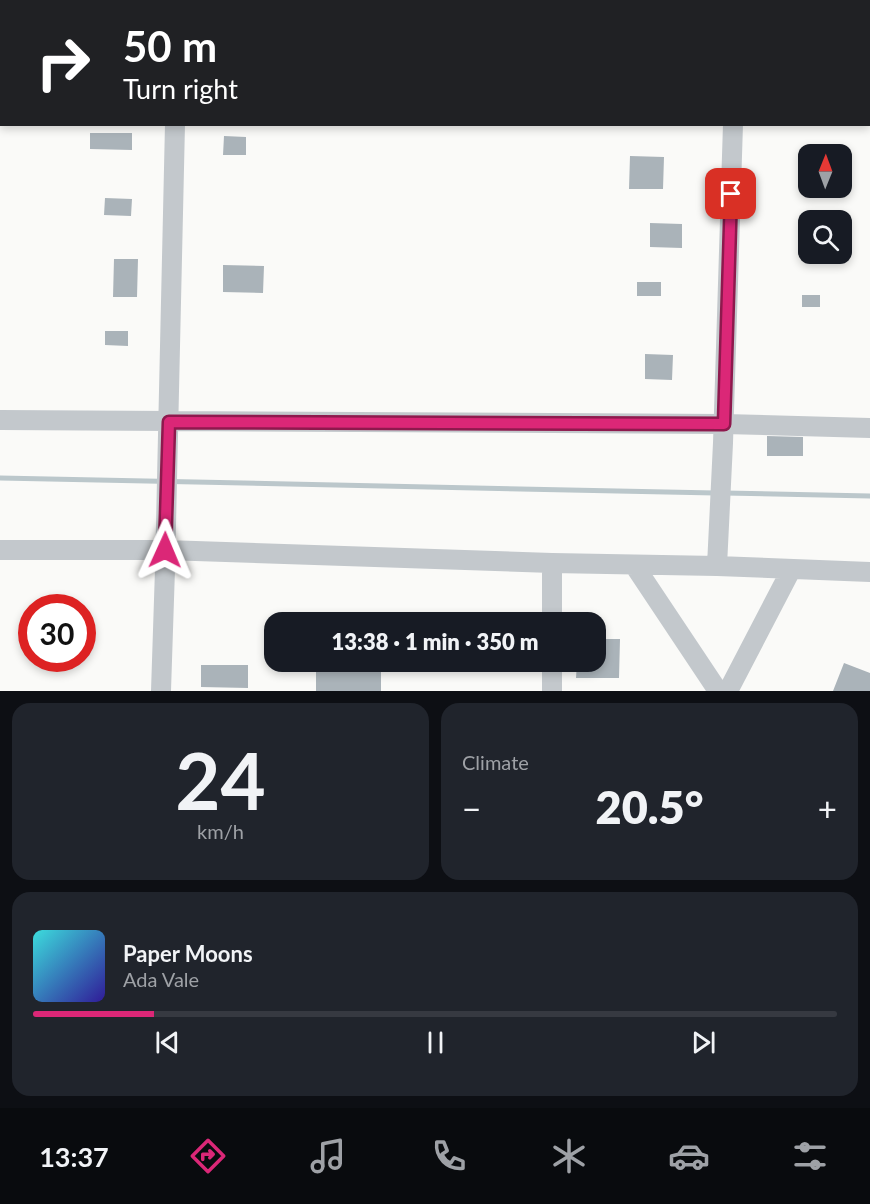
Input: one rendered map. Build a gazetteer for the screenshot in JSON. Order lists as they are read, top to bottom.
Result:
{
  "north": "top",
  "page": {
    "turn": ["50 m", "Turn right"],
    "limit": "30",
    "trip": "13:38 · 1 min · 350 m",
    "tile": [
      ["24", "km/h"],
      "Climate"
    ],
    "heat": ["−", "20.5°", "+"],
    "song": ["Paper Moons", "Ada Vale"],
    "tabs": "13:37"
  }
}
